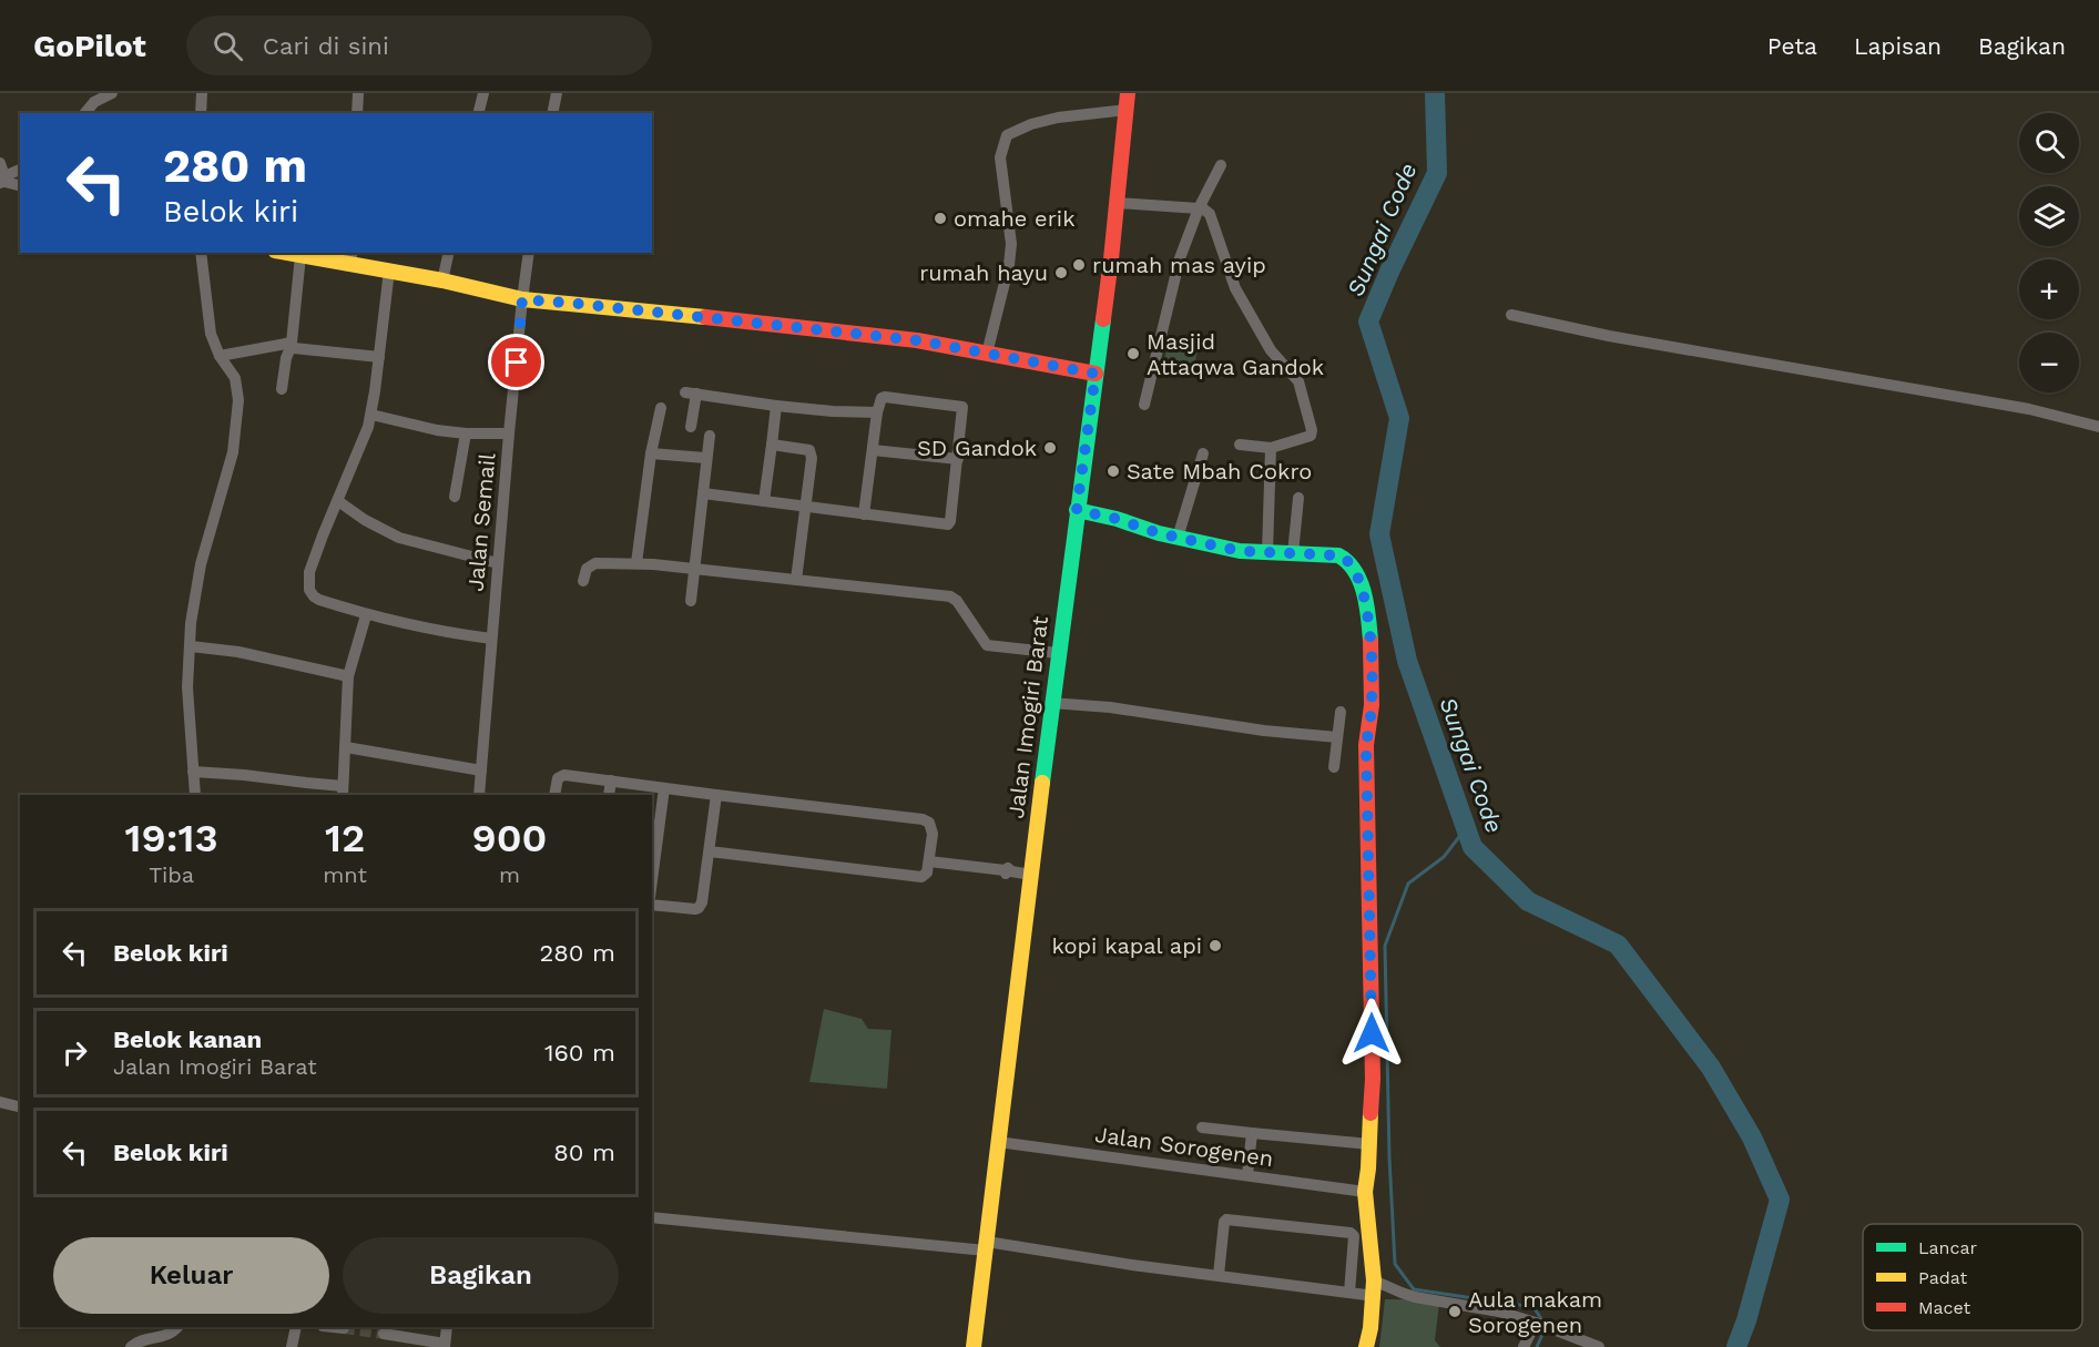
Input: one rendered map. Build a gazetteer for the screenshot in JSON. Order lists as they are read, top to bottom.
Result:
{
  "streets": {
    "street": ["Jalan Semail", "Jalan Imogiri Barat", "Jalan Sorogenen"]
  },
  "crossings": [
    ["Jalan Imogiri Barat", "Jalan Sorogenen"]
  ],
  "water": ["Sungai Code"],
  "places": [
    "omahe erik",
    "rumah mas ayip",
    "rumah hayu",
    "Masjid Attaqwa Gandok",
    "SD Gandok",
    "Sate Mbah Cokro",
    "kopi kapal api",
    "Aula makam Sorogenen"
  ],
  "legend": ["Lancar", "Padat", "Macet"],
  "page": {
    "header": "GoPilot",
    "search": "Cari di sini",
    "nav": ["Peta", "Lapisan", "Bagikan"],
    "map_buttons": ["+", "−"],
    "turn": ["280 m", "Belok kiri"],
    "eta": [
      "19:13",
      "Tiba",
      "12",
      "mnt",
      "900",
      "m"
    ],
    "list": [
      {
        "name": "Belok kiri",
        "value": "280 m"
      },
      {
        "name": "Belok kanan",
        "note": "Jalan Imogiri Barat",
        "value": "160 m"
      },
      {
        "name": "Belok kiri",
        "value": "80 m"
      }
    ],
    "buttons": ["Keluar", "Bagikan"]
  }
}
